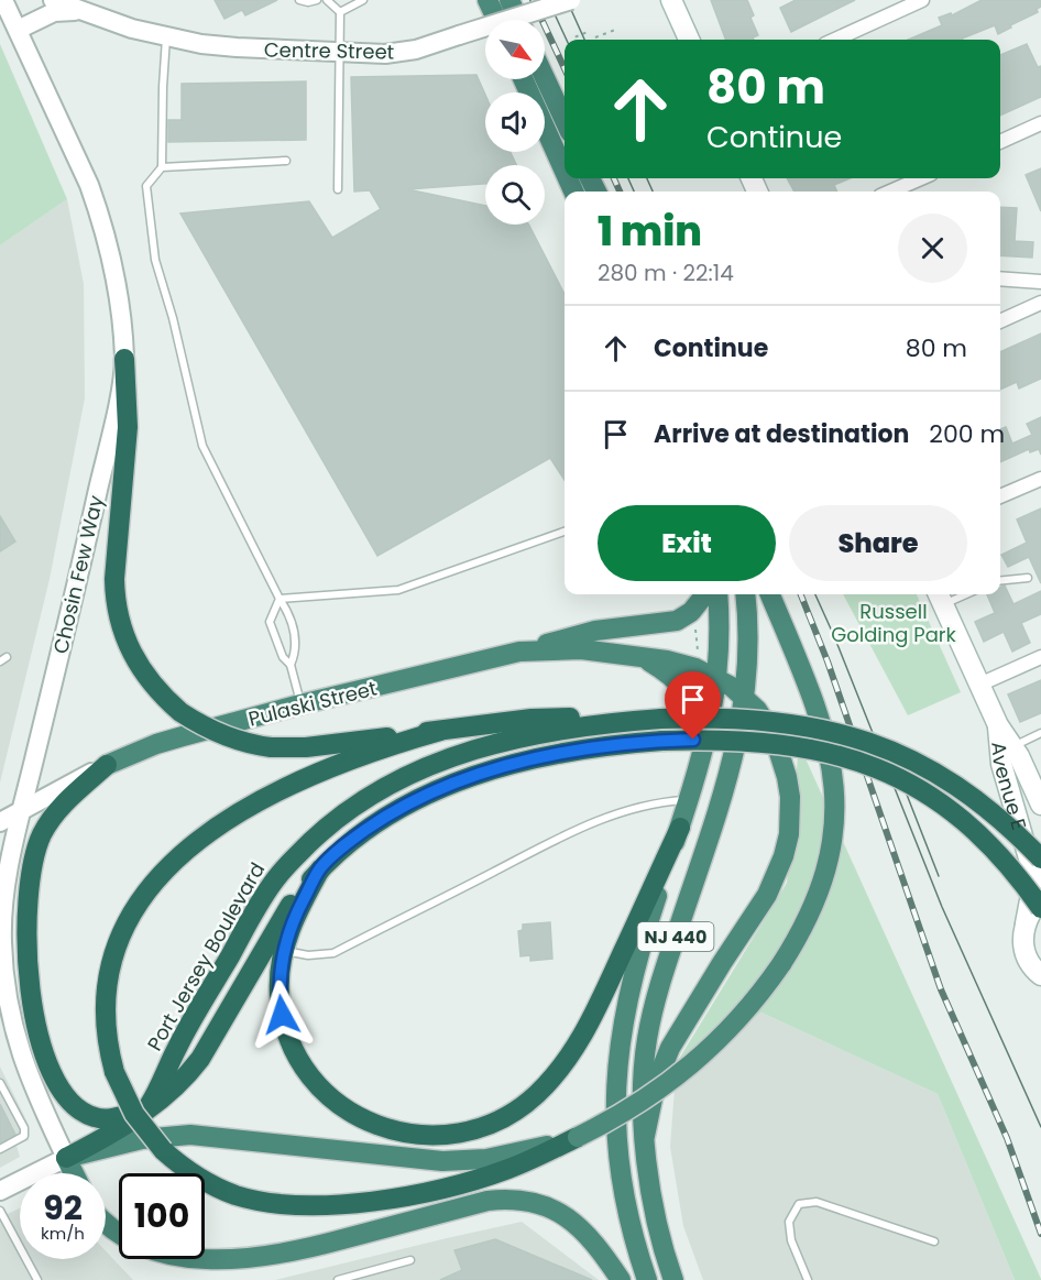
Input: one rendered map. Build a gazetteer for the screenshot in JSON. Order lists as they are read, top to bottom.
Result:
{
  "streets": {
    "highway": ["Pulaski Street", "NJ 440", "Port Jersey Boulevard"],
    "main road": ["Avenue E"],
    "street": ["Centre Street", "Chosin Few Way"]
  },
  "crossings": [
    ["Centre Street", "Chosin Few Way"],
    ["Chosin Few Way", "Pulaski Street"],
    ["Chosin Few Way", "Port Jersey Boulevard"],
    ["Pulaski Street", "NJ 440"]
  ],
  "parks": ["Russell Golding Park"],
  "north": "bottom right",
  "page": {
    "turn": ["80 m", "Continue"],
    "heading": ["1 min", "280 m · 22:14"],
    "list": [
      {
        "name": "Continue",
        "value": "80 m"
      },
      {
        "name": "Arrive at destination",
        "value": "200 m"
      }
    ],
    "buttons": ["Exit", "Share"],
    "speed": "92 km/h",
    "limit": "100"
  }
}
